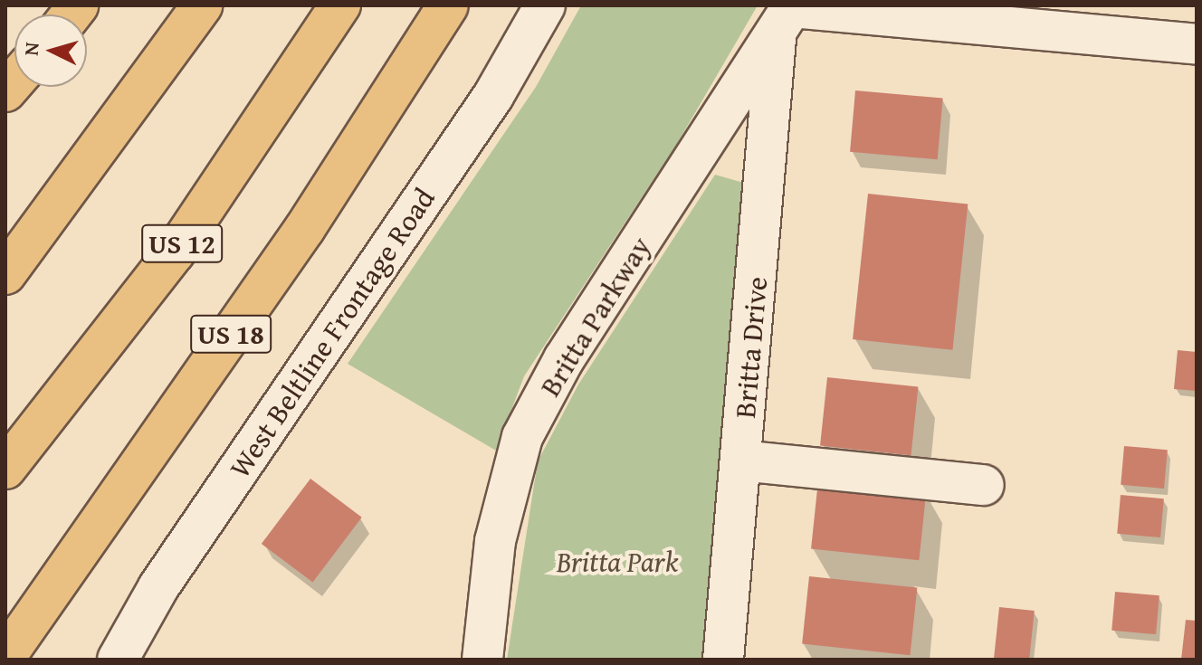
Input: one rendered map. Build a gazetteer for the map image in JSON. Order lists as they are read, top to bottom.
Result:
{
  "streets": {
    "highway": ["US 12", "US 18"],
    "street": ["Britta Parkway", "West Beltline Frontage Road", "Britta Drive"]
  },
  "crossings": [
    ["Britta Parkway", "Britta Drive"]
  ],
  "parks": ["Britta Park"],
  "north": "left"
}
